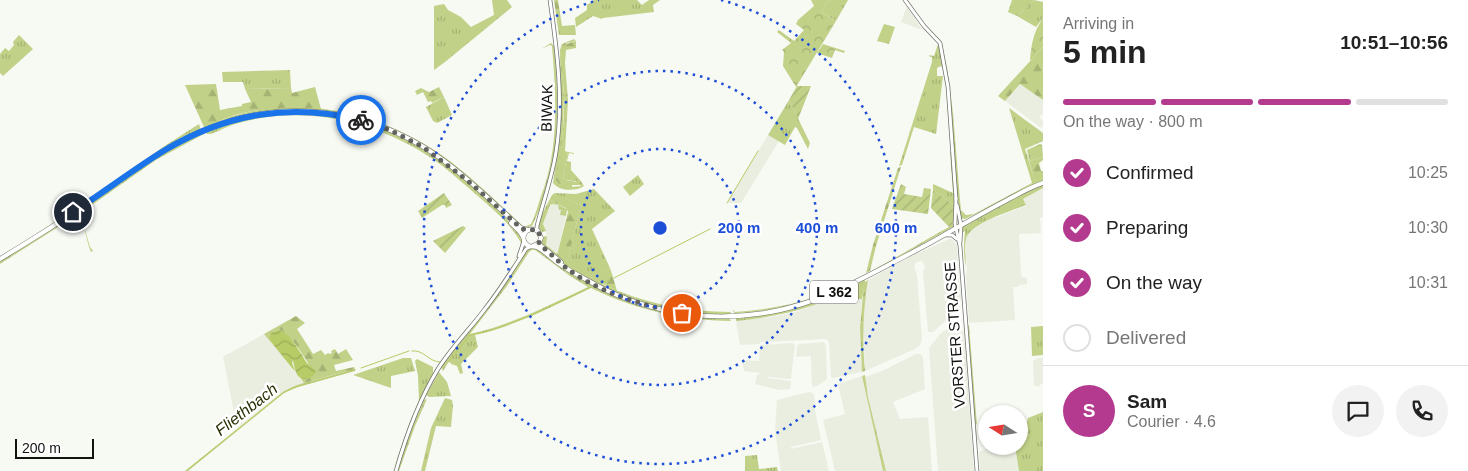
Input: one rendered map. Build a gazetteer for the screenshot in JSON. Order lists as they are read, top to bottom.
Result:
{
  "streets": {
    "main road": ["L 362"],
    "street": ["BIWAK", "VORSTER STRASSE"]
  },
  "crossings": [
    ["BIWAK", "L 362"],
    ["L 362", "VORSTER STRASSE"]
  ],
  "water": ["Fliethbach"],
  "scale_bar": "200 m",
  "north": "left",
  "page": {
    "heading": ["5 min", "Arriving in", "10:51–10:56"],
    "panel": ["Sam", "Courier · 4.6"],
    "bar": "On the way · 800 m",
    "list": [
      ["Confirmed", "10:25"],
      ["Preparing", "10:30"],
      ["On the way", "10:31"],
      "Delivered"
    ],
    "round": "S",
    "scale": "200 m"
  },
  "rings": ["200 m", "400 m", "600 m"]
}
